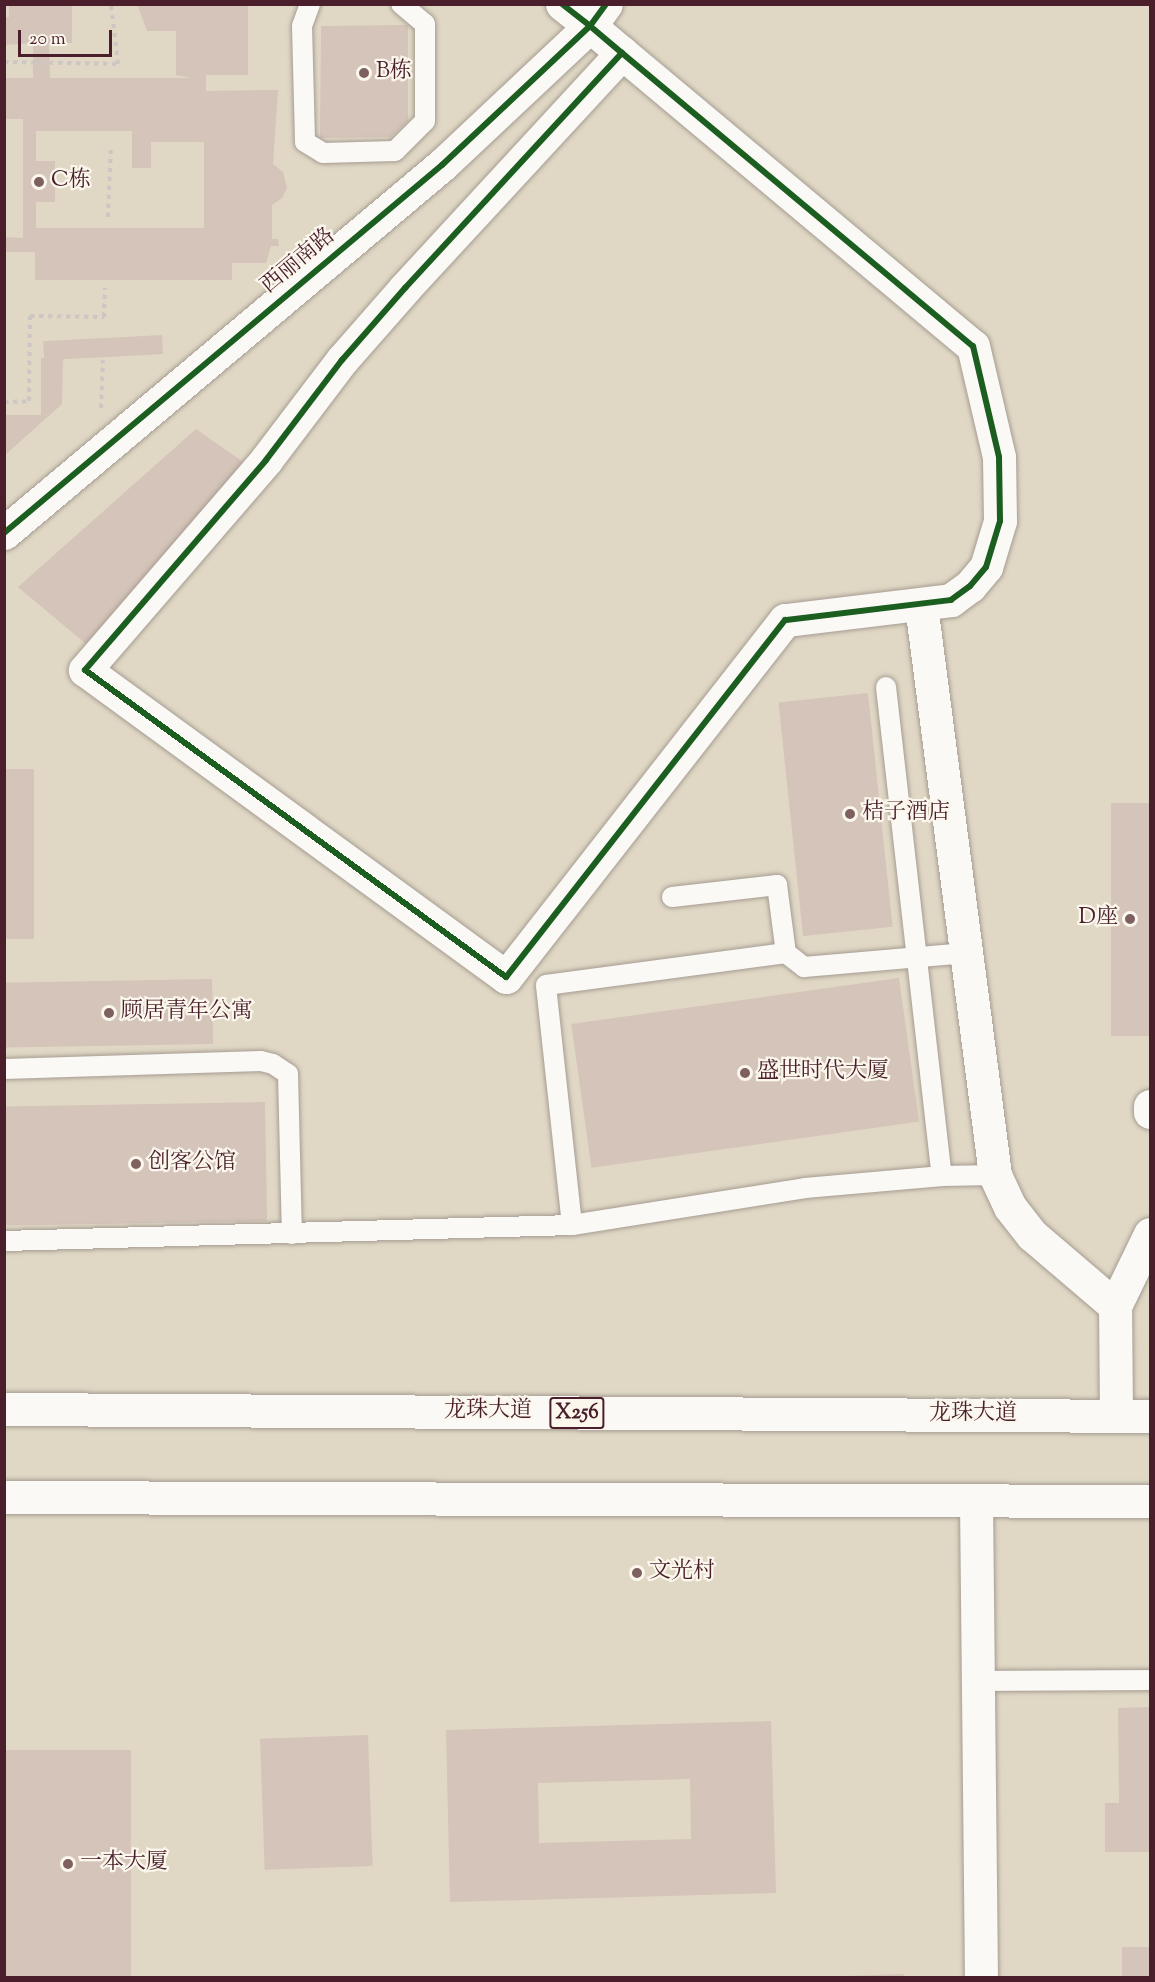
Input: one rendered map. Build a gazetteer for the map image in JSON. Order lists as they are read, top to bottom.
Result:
{
  "streets": {
    "street": ["西丽南路", "龙珠大道", "X256"]
  },
  "places": [
    "B栋",
    "C栋",
    "桔子酒店",
    "D座",
    "顾居青年公寓",
    "盛世时代大厦",
    "创客公馆",
    "文光村",
    "一本大厦"
  ],
  "scale_bar": "20 m"
}
